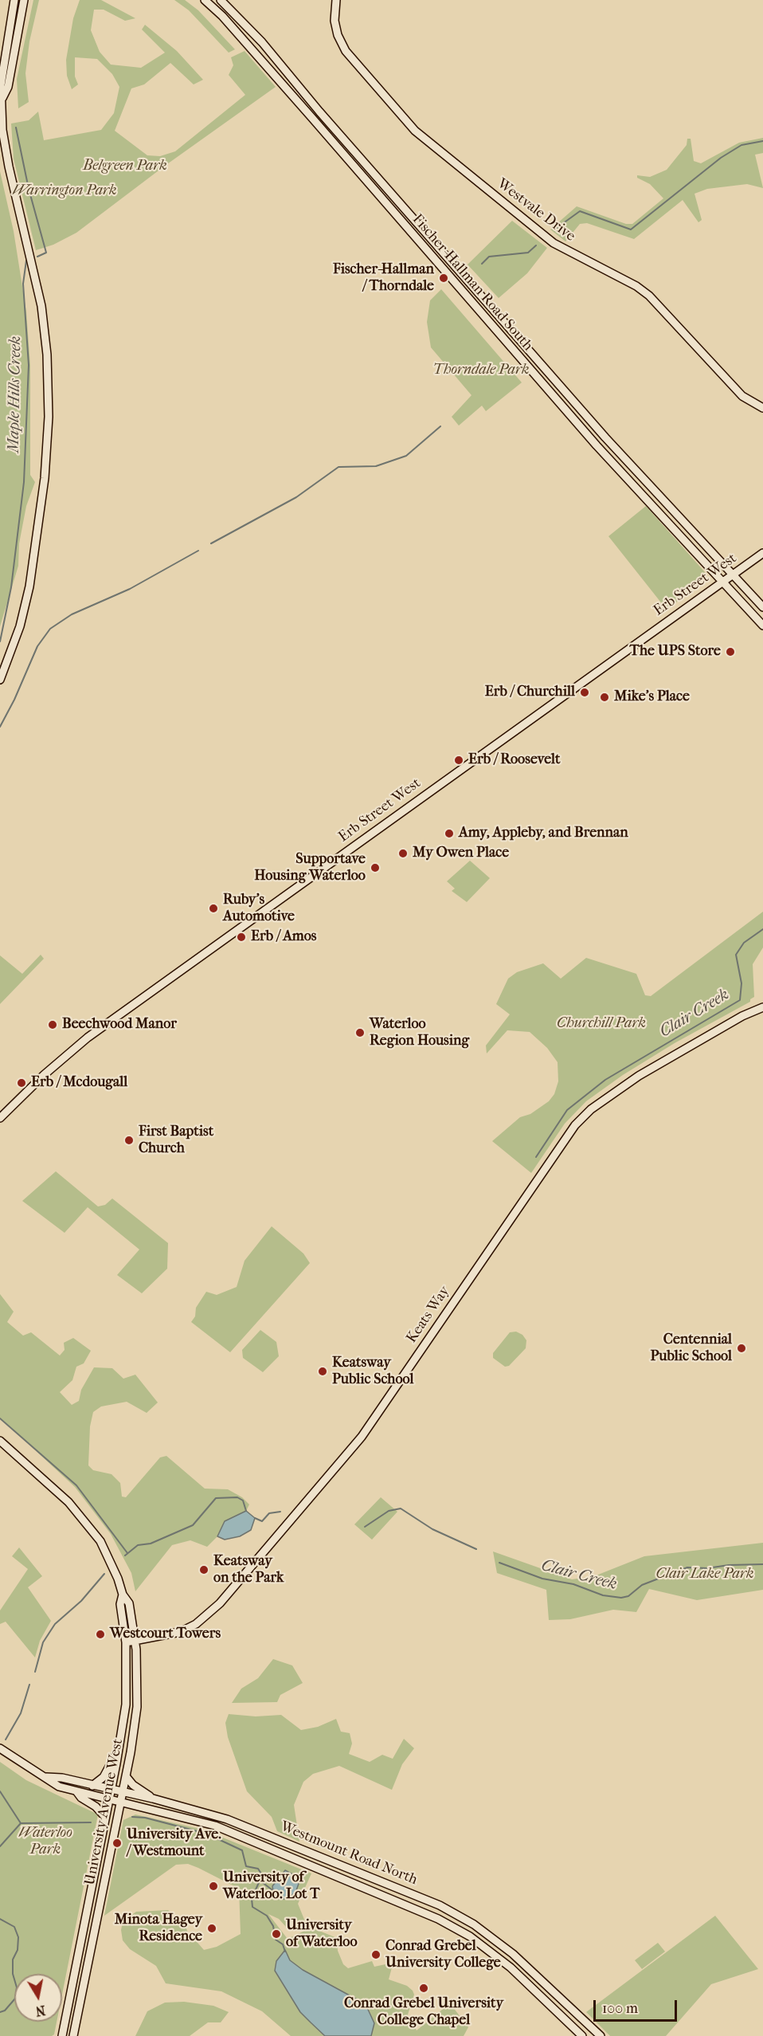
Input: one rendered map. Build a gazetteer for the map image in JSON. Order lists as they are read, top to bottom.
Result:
{
  "streets": {
    "main road": [
      "Westvale Drive",
      "Fischer-Hallman Road South",
      "Erb Street West",
      "Keats Way",
      "University Avenue West",
      "Westmount Road North"
    ]
  },
  "crossings": [
    ["Fischer-Hallman Road South", "Erb Street West"],
    ["Keats Way", "University Avenue West"],
    ["University Avenue West", "Westmount Road North"]
  ],
  "water": ["Maple Hills Creek", "Clair Creek"],
  "parks": [
    "Belgreen Park",
    "Warrington Park",
    "Thorndale Park",
    "Churchill Park",
    "Clair Lake Park",
    "Waterloo Park"
  ],
  "places": [
    "Fischer-Hallman / Thorndale",
    "The UPS Store",
    "Erb / Churchill",
    "Mike's Place",
    "Erb / Roosevelt",
    "Amy, Appleby, and Brennan",
    "My Owen Place",
    "Supportave Housing Waterloo",
    "Ruby's Automotive",
    "Erb / Amos",
    "Beechwood Manor",
    "Waterloo Region Housing",
    "Erb / Mcdougall",
    "First Baptist Church",
    "Centennial Public School",
    "Keatsway Public School",
    "Keatsway on the Park",
    "Westcourt Towers",
    "University Ave. / Westmount",
    "University of Waterloo: Lot T",
    "Minota Hagey Residence",
    "University of Waterloo",
    "Conrad Grebel University College",
    "Conrad Grebel University College Chapel"
  ],
  "scale_bar": "100 m",
  "north": "bottom"
}
